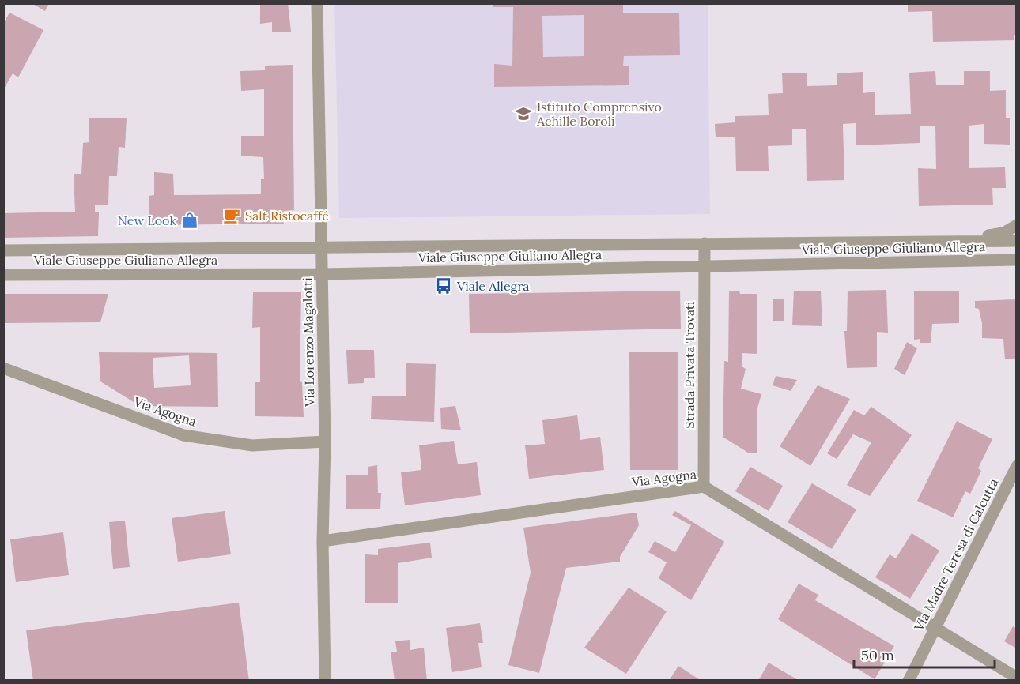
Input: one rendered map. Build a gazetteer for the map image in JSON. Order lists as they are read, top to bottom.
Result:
{
  "streets": {
    "street": [
      "Viale Giuseppe Giuliano Allegra",
      "Via Lorenzo Magalotti",
      "Strada Privata Trovati",
      "Via Agogna",
      "Via Madre Teresa di Calcutta"
    ]
  },
  "crossings": [
    ["Viale Giuseppe Giuliano Allegra", "Via Lorenzo Magalotti"],
    ["Viale Giuseppe Giuliano Allegra", "Strada Privata Trovati"],
    ["Via Lorenzo Magalotti", "Via Agogna"],
    ["Strada Privata Trovati", "Via Agogna"],
    ["Via Agogna", "Via Madre Teresa di Calcutta"]
  ],
  "places": {
    "school or university": ["Istituto Comprensivo Achille Boroli"],
    "cafe": ["Salt Ristocaffé"],
    "shop": ["New Look"],
    "bus stop": ["Viale Allegra"]
  },
  "scale_bar": "50 m"
}
